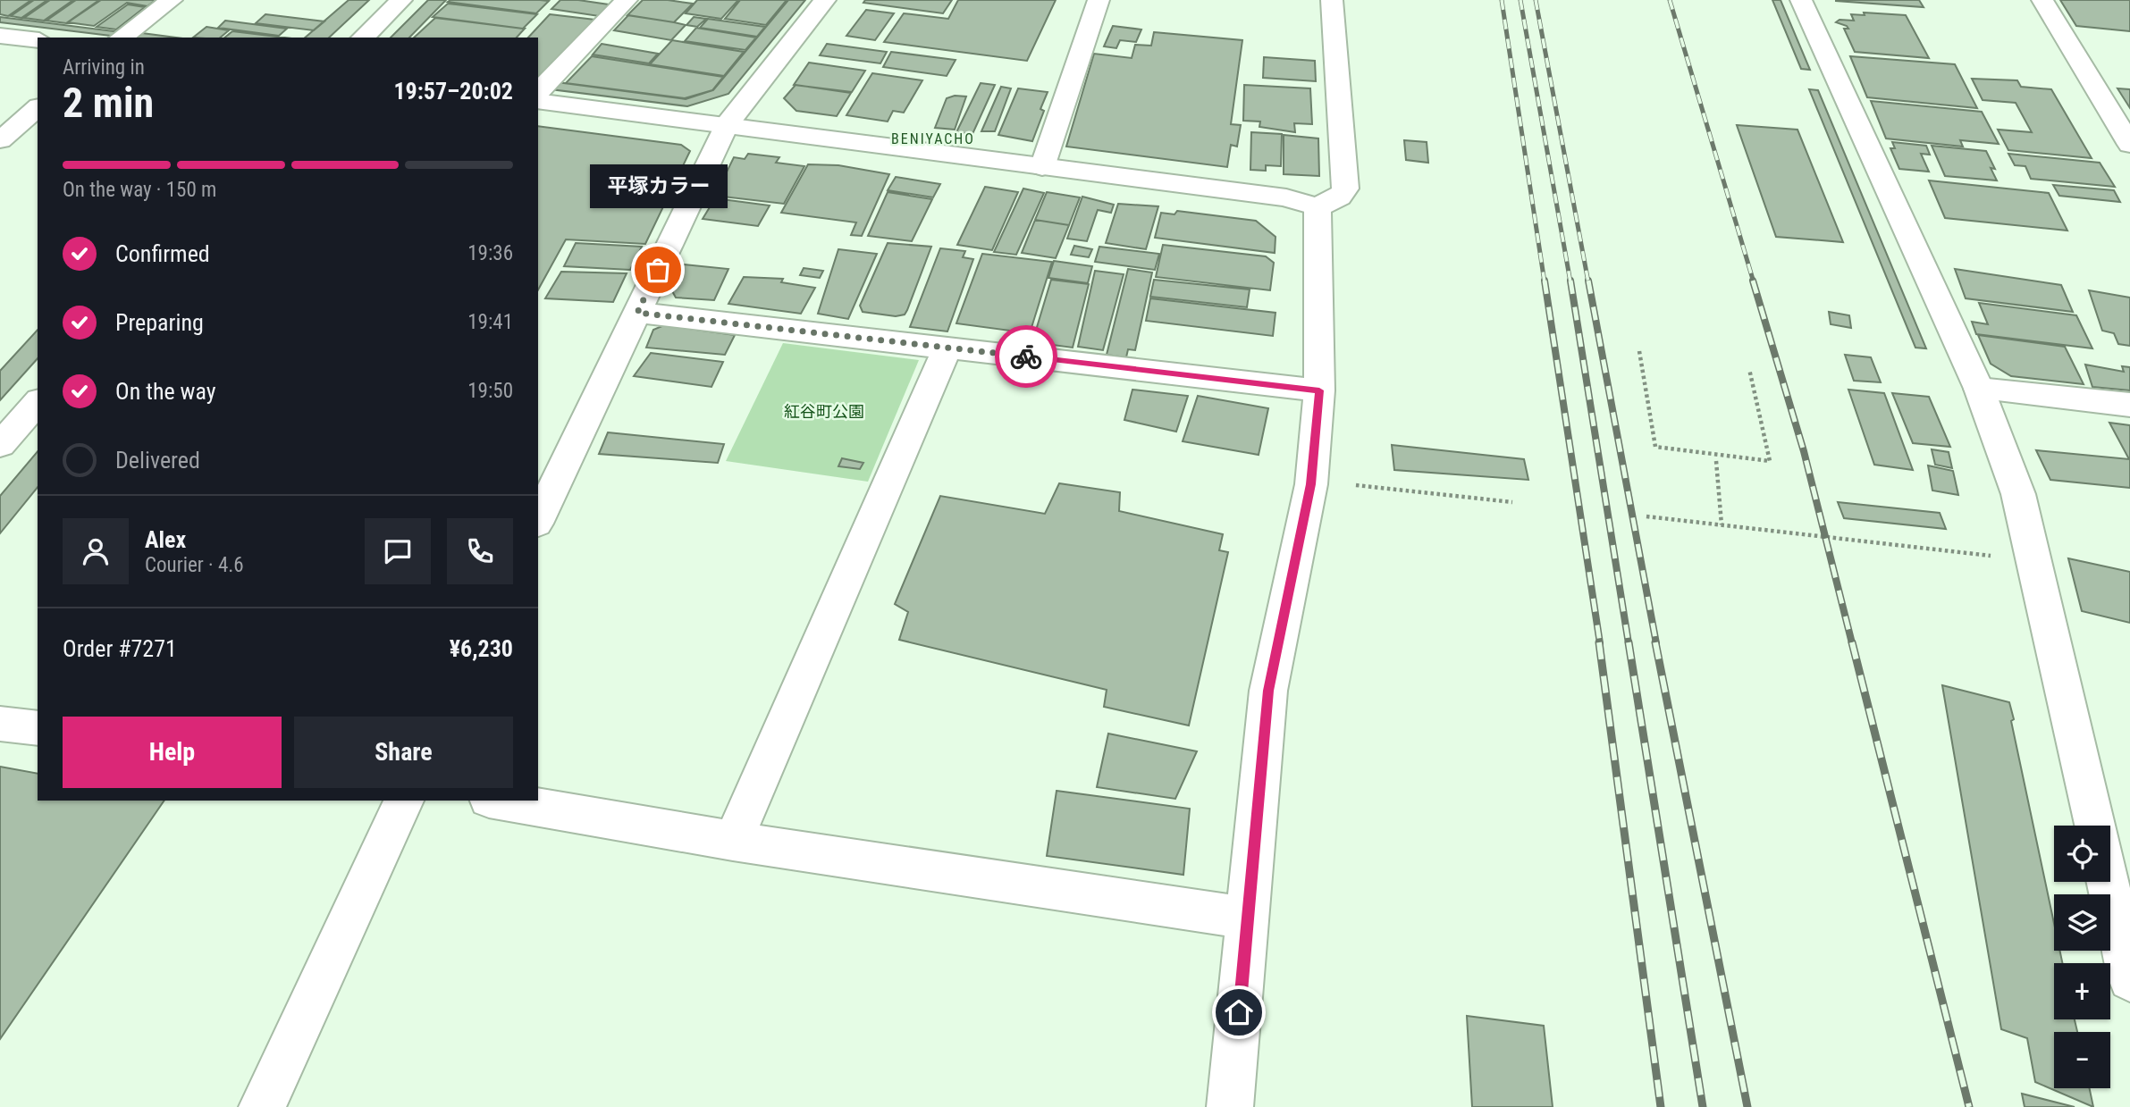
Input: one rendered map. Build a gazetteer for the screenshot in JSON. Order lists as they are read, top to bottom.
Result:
{
  "districts": ["BENIYACHO"],
  "parks": ["紅谷町公園"],
  "places": ["平塚カラー"],
  "page": {
    "heading": ["2 min", "Arriving in", "19:57–20:02"],
    "panel": [
      "Alex",
      "Courier · 4.6",
      "Order #7271",
      "¥6,230"
    ],
    "bar": "On the way · 150 m",
    "bubble": "平塚カラー",
    "list": [
      ["Confirmed", "19:36"],
      ["Preparing", "19:41"],
      ["On the way", "19:50"],
      "Delivered"
    ],
    "buttons": ["Help", "Share"],
    "map_buttons": ["+", "−"]
  }
}
